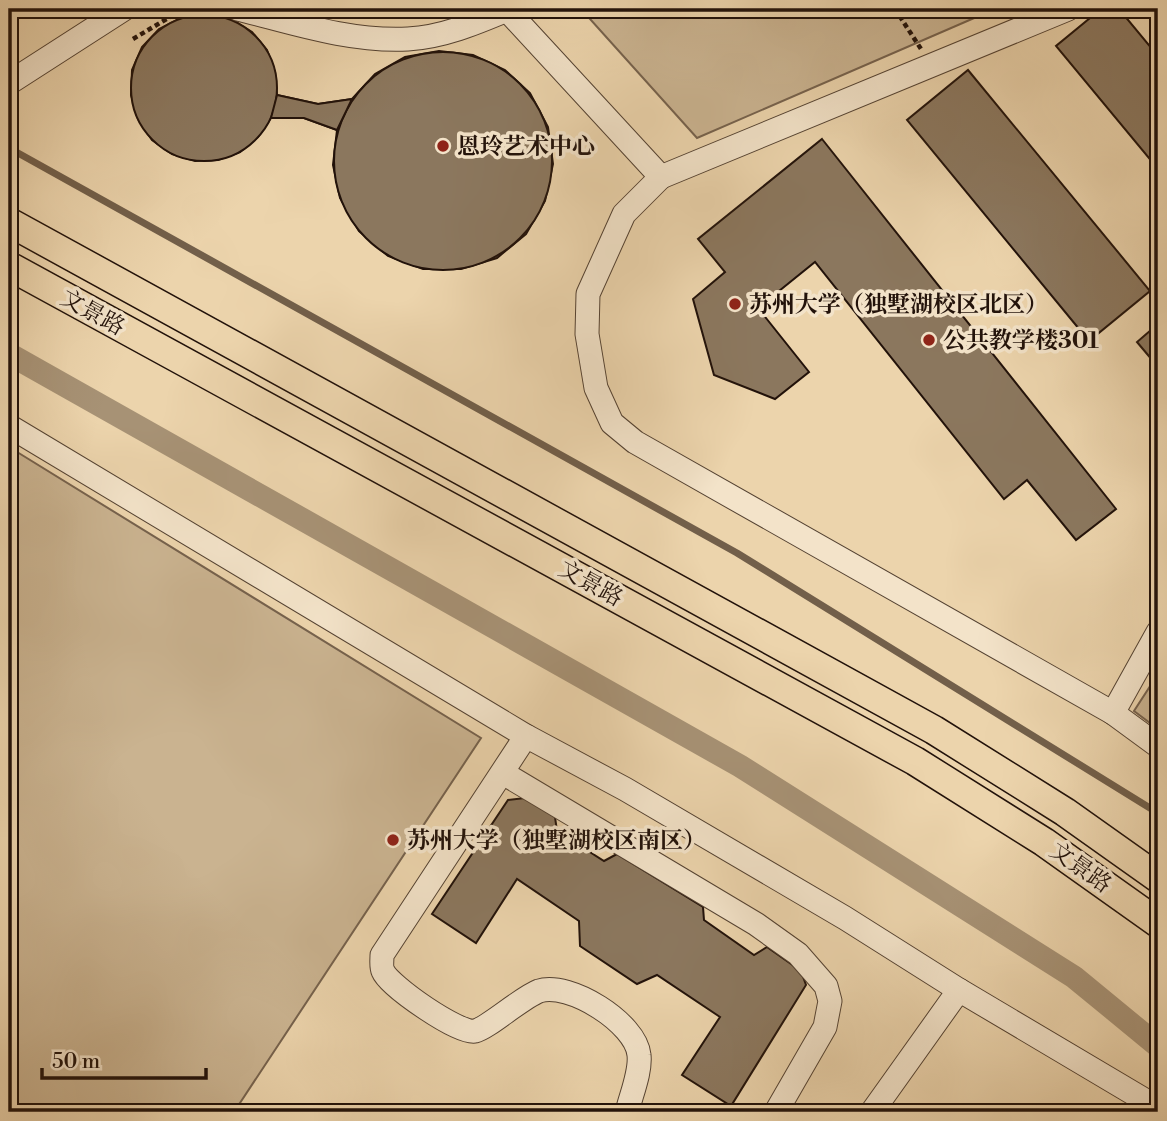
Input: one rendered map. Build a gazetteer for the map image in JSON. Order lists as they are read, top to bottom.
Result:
{
  "streets": {
    "main road": ["文景路"]
  },
  "places": [
    "恩玲艺术中心",
    "苏州大学（独墅湖校区北区）",
    "公共教学楼301",
    "苏州大学（独墅湖校区南区）"
  ],
  "scale_bar": "50 m"
}
